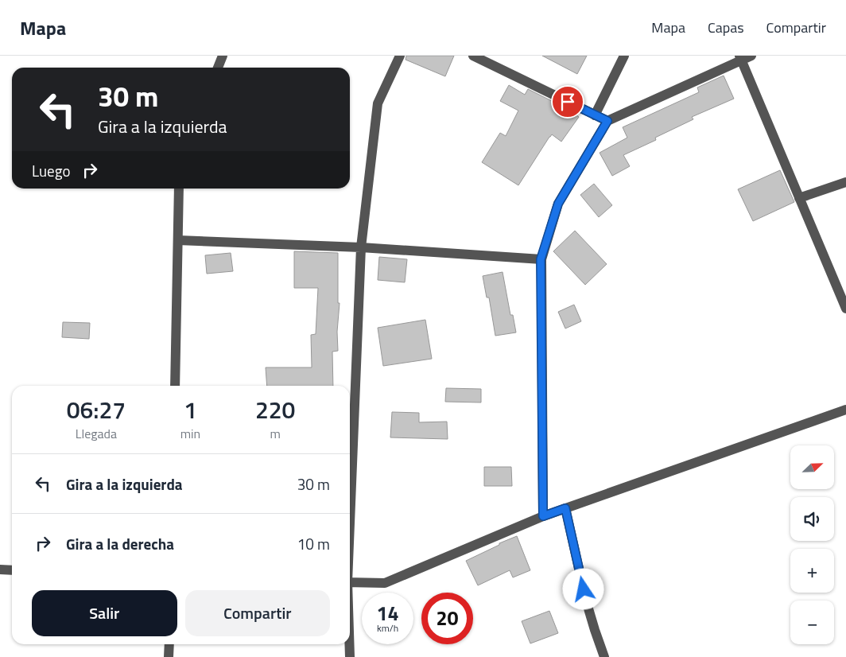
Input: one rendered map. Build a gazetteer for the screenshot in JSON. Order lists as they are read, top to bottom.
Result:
{
  "north": "top right",
  "page": {
    "header": "Mapa",
    "nav": ["Mapa", "Capas", "Compartir"],
    "turn": ["30 m", "Gira a la izquierda"],
    "then": "Luego",
    "eta": [
      "06:27",
      "Llegada",
      "1",
      "min",
      "220",
      "m"
    ],
    "map_buttons": ["+", "−"],
    "list": [
      {
        "name": "Gira a la izquierda",
        "value": "30 m"
      },
      {
        "name": "Gira a la derecha",
        "value": "10 m"
      }
    ],
    "buttons": ["Salir", "Compartir"],
    "speed": "14 km/h",
    "limit": "20"
  }
}
